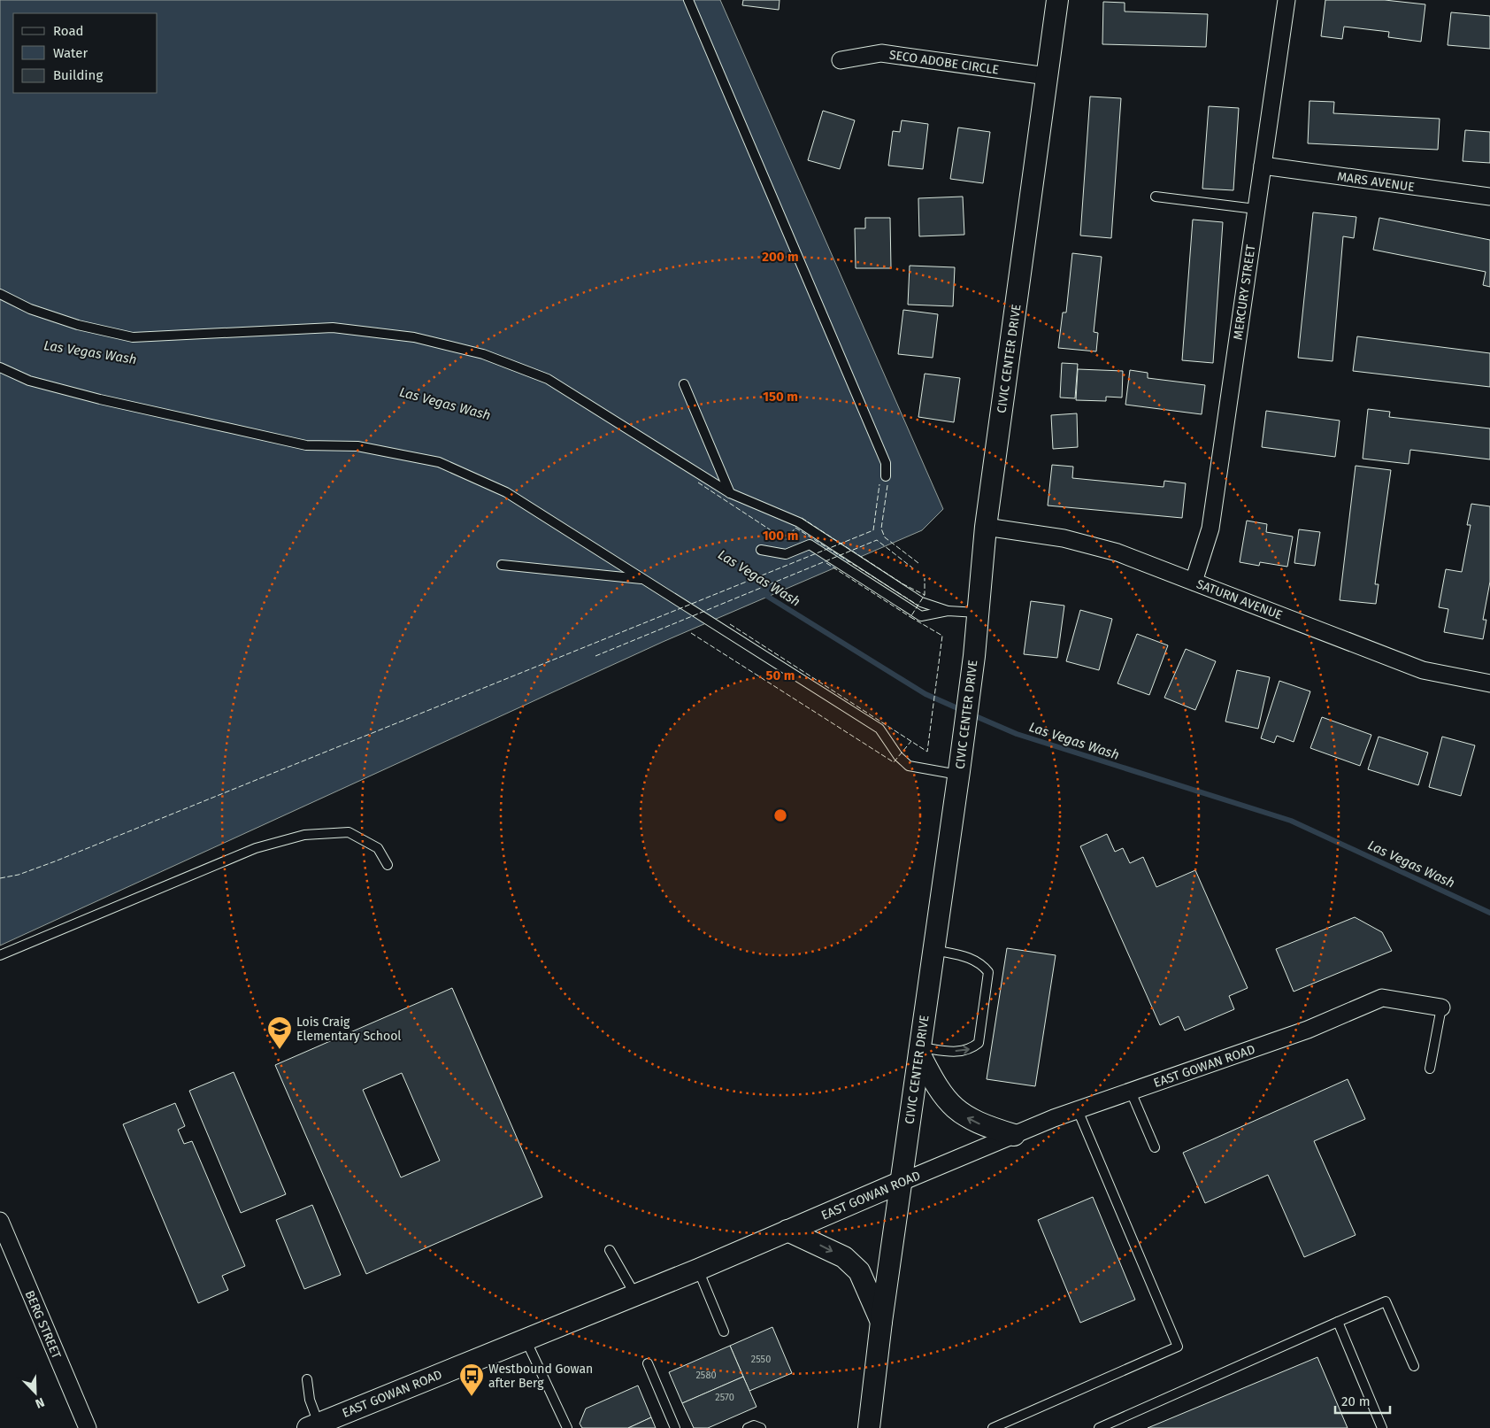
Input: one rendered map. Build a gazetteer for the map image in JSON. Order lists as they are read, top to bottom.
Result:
{
  "streets": {
    "street": [
      "SECO ADOBE CIRCLE",
      "MARS AVENUE",
      "MERCURY STREET",
      "CIVIC CENTER DRIVE",
      "SATURN AVENUE",
      "EAST GOWAN ROAD",
      "BERG STREET"
    ]
  },
  "crossings": [
    ["SECO ADOBE CIRCLE", "CIVIC CENTER DRIVE"],
    ["MARS AVENUE", "MERCURY STREET"],
    ["MERCURY STREET", "SATURN AVENUE"],
    ["CIVIC CENTER DRIVE", "SATURN AVENUE"],
    ["CIVIC CENTER DRIVE", "EAST GOWAN ROAD"]
  ],
  "water": ["Las Vegas Wash"],
  "places": {
    "school or university": ["Lois Craig Elementary School"],
    "bus stop": ["Westbound Gowan after Berg"]
  },
  "house_numbers": ["2550", "2580", "2570"],
  "legend": ["Road", "Water", "Building"],
  "scale_bar": "20 m",
  "north": "bottom right",
  "rings": [
    "200 m",
    "150 m",
    "100 m",
    "50 m"
  ]
}
